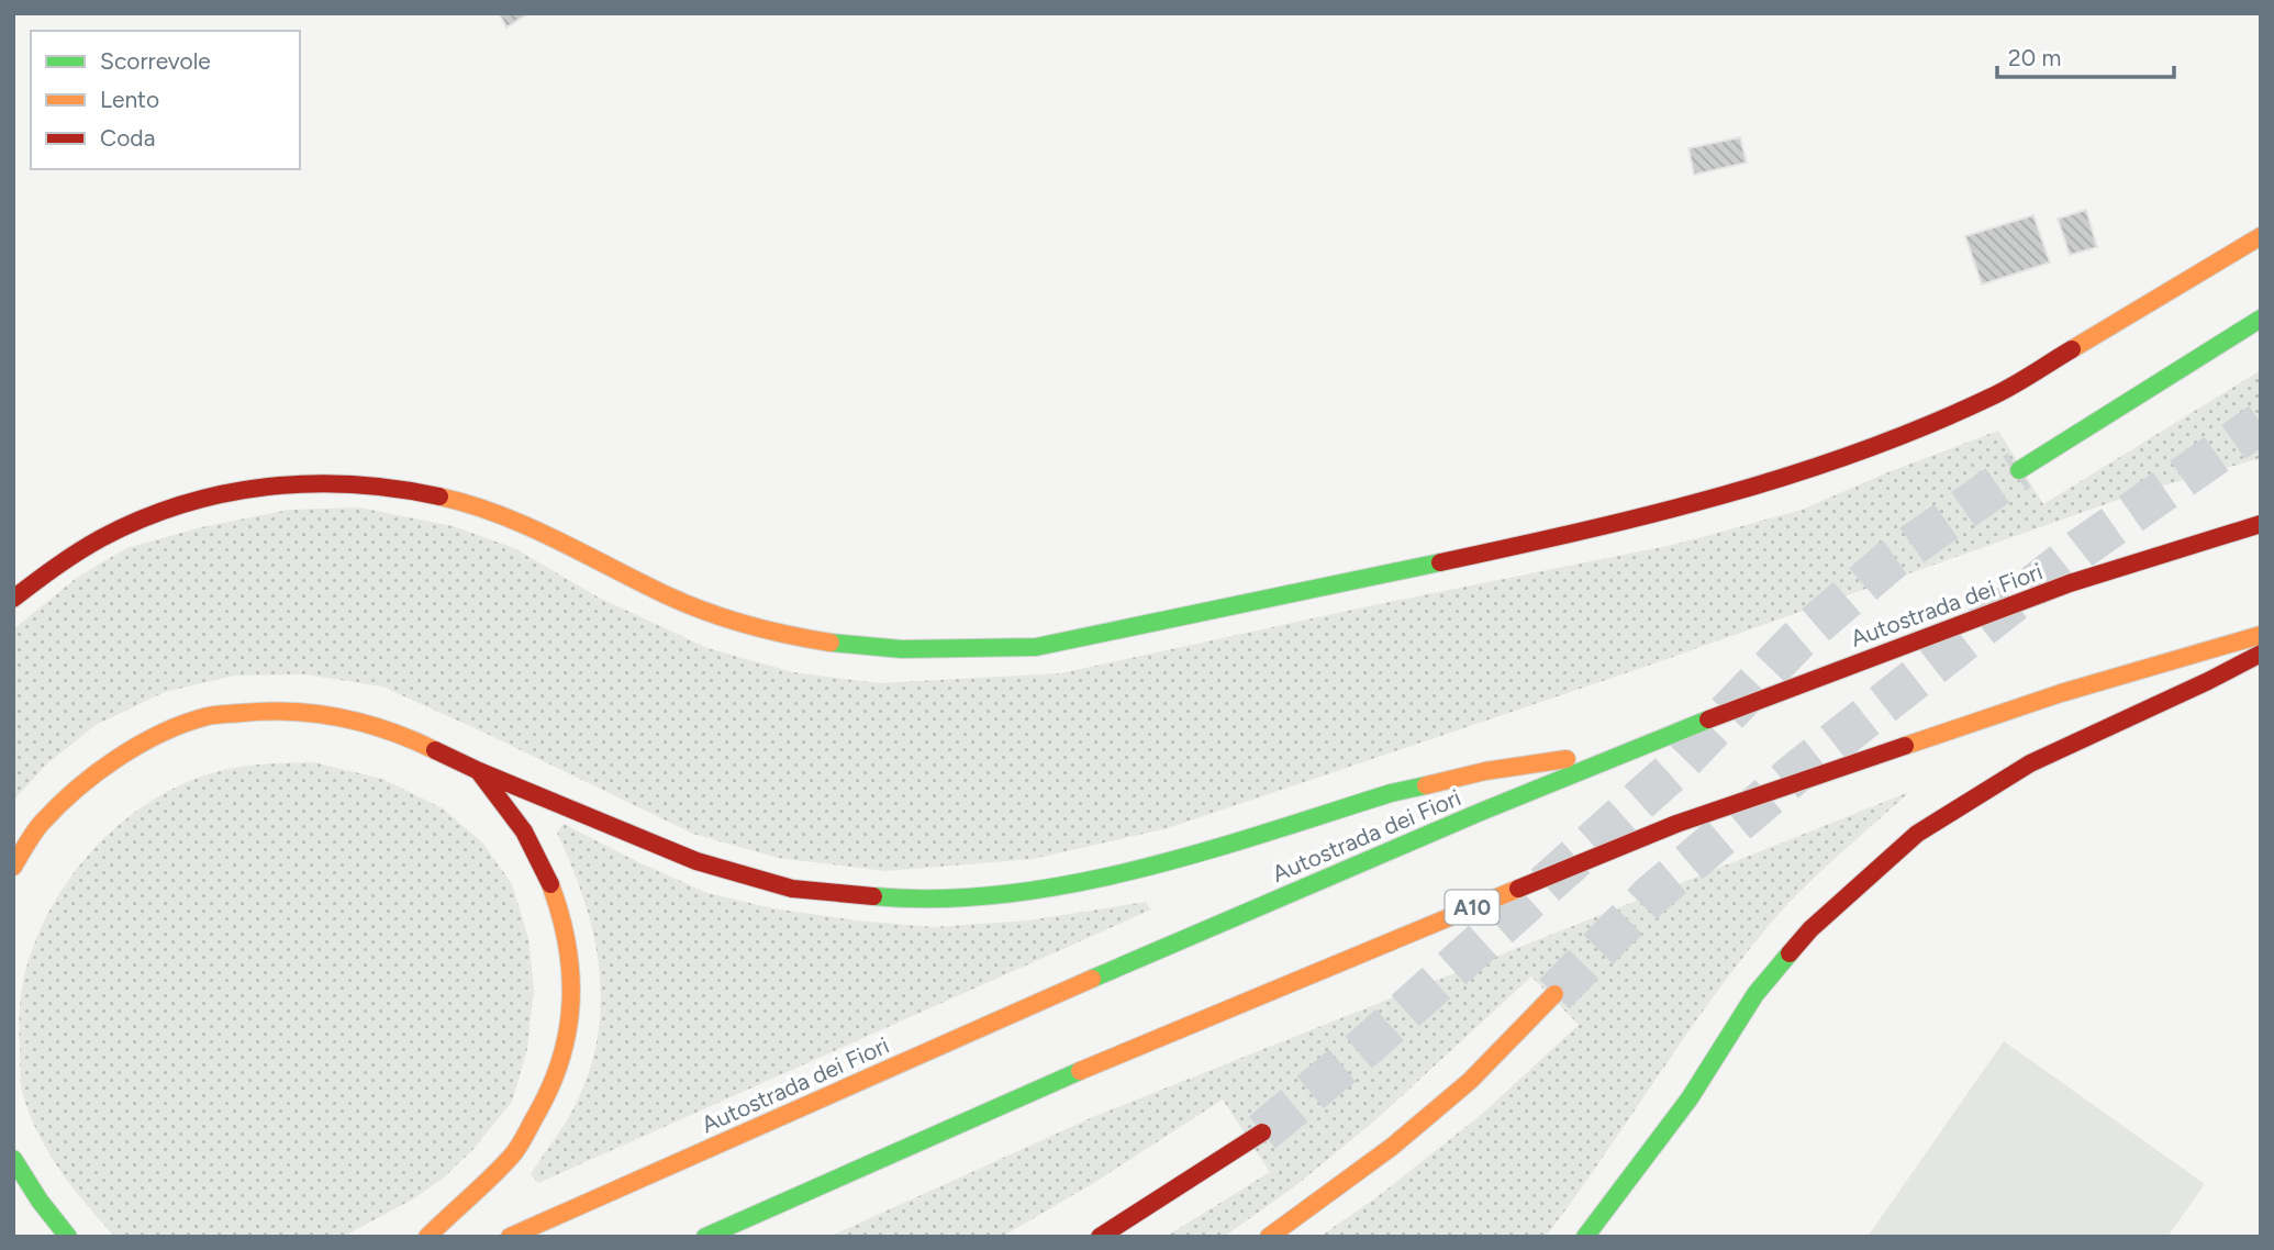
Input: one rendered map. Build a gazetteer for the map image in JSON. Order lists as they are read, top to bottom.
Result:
{
  "streets": {
    "highway": ["Autostrada dei Fiori", "A10"]
  },
  "legend": ["Scorrevole", "Lento", "Coda"],
  "scale_bar": "20 m"
}
